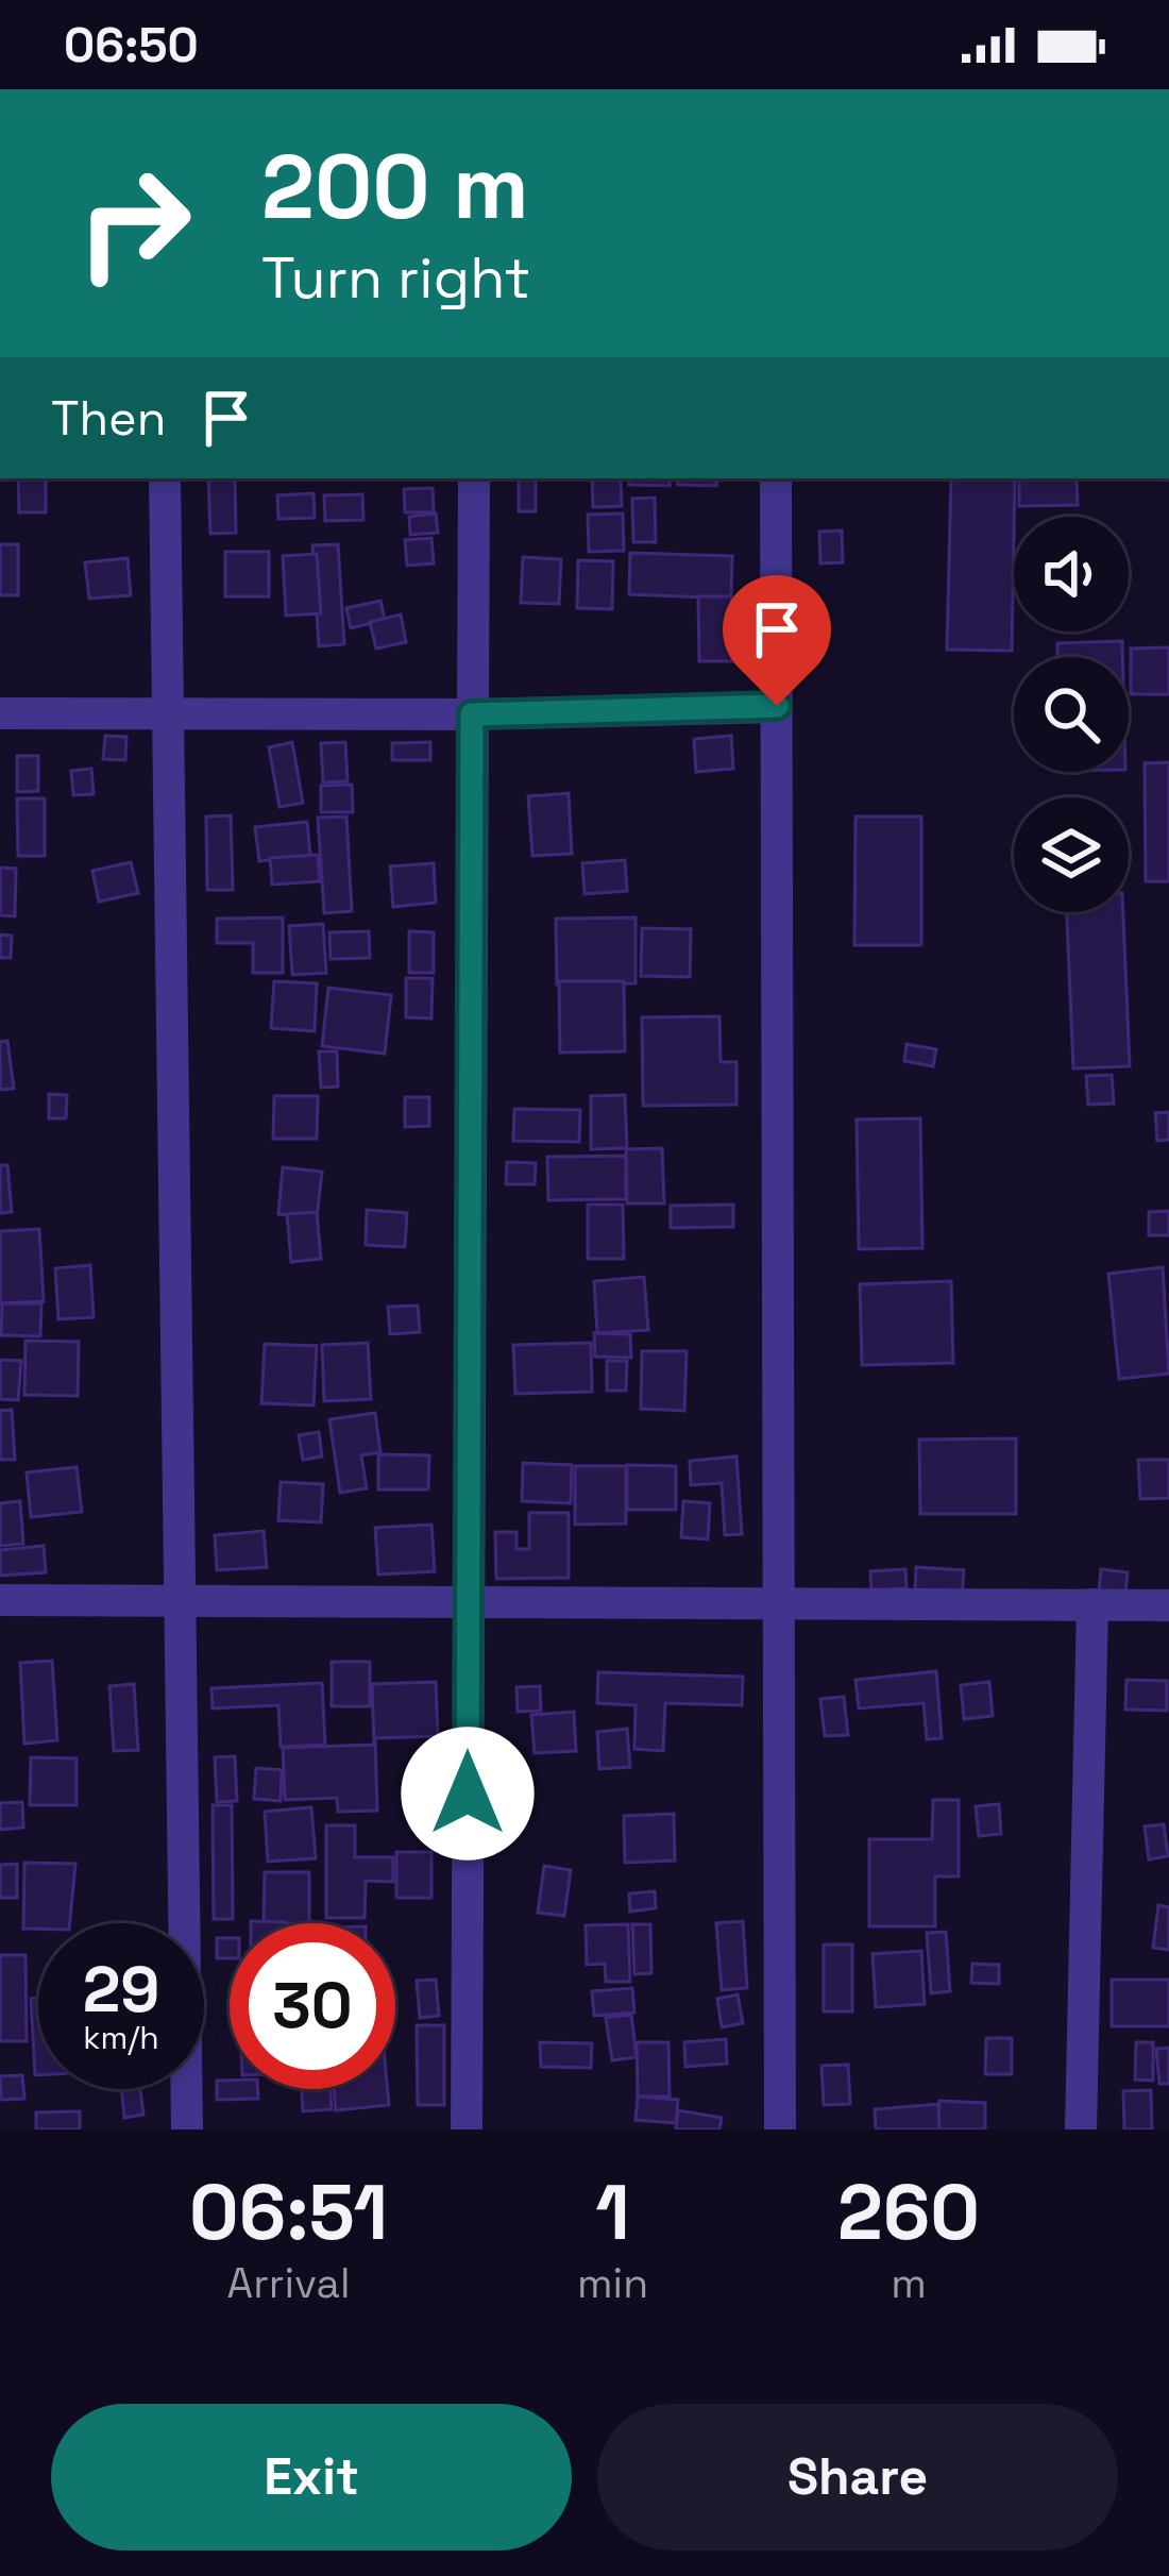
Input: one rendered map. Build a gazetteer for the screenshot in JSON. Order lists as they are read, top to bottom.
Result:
{
  "page": {
    "status": "06:50",
    "turn": ["200 m", "Turn right"],
    "then": "Then",
    "speed": "29 km/h",
    "limit": "30",
    "eta": [
      "06:51",
      "Arrival",
      "1",
      "min",
      "260",
      "m"
    ],
    "buttons": ["Exit", "Share"]
  }
}
